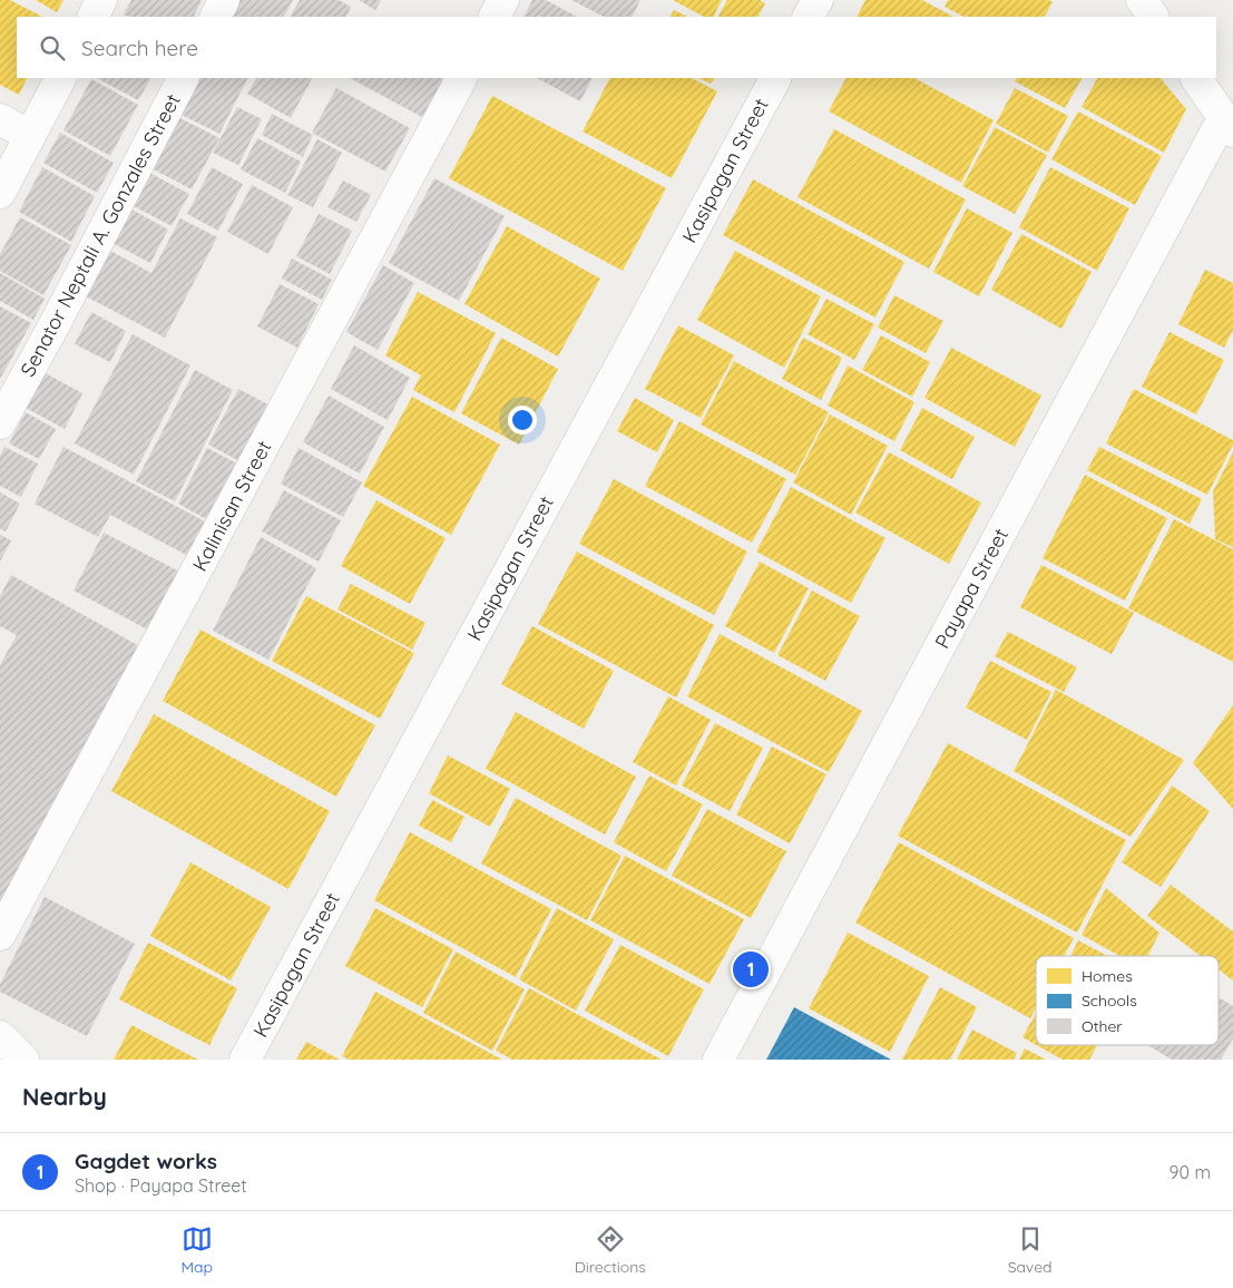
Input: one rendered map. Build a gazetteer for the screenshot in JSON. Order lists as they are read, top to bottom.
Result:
{
  "streets": {
    "street": [
      "Kasipagan Street",
      "Senator Neptali A. Gonzales Street",
      "Kalinisan Street",
      "Payapa Street"
    ]
  },
  "legend": ["Homes", "Schools", "Other"],
  "page": {
    "search": "Search here",
    "pins": "1",
    "heading": "Nearby",
    "list": [
      {
        "mark": "1",
        "name": "Gagdet works",
        "note": "Shop · Payapa Street",
        "value": "90 m"
      }
    ],
    "nav": ["Map", "Directions", "Saved"]
  }
}
